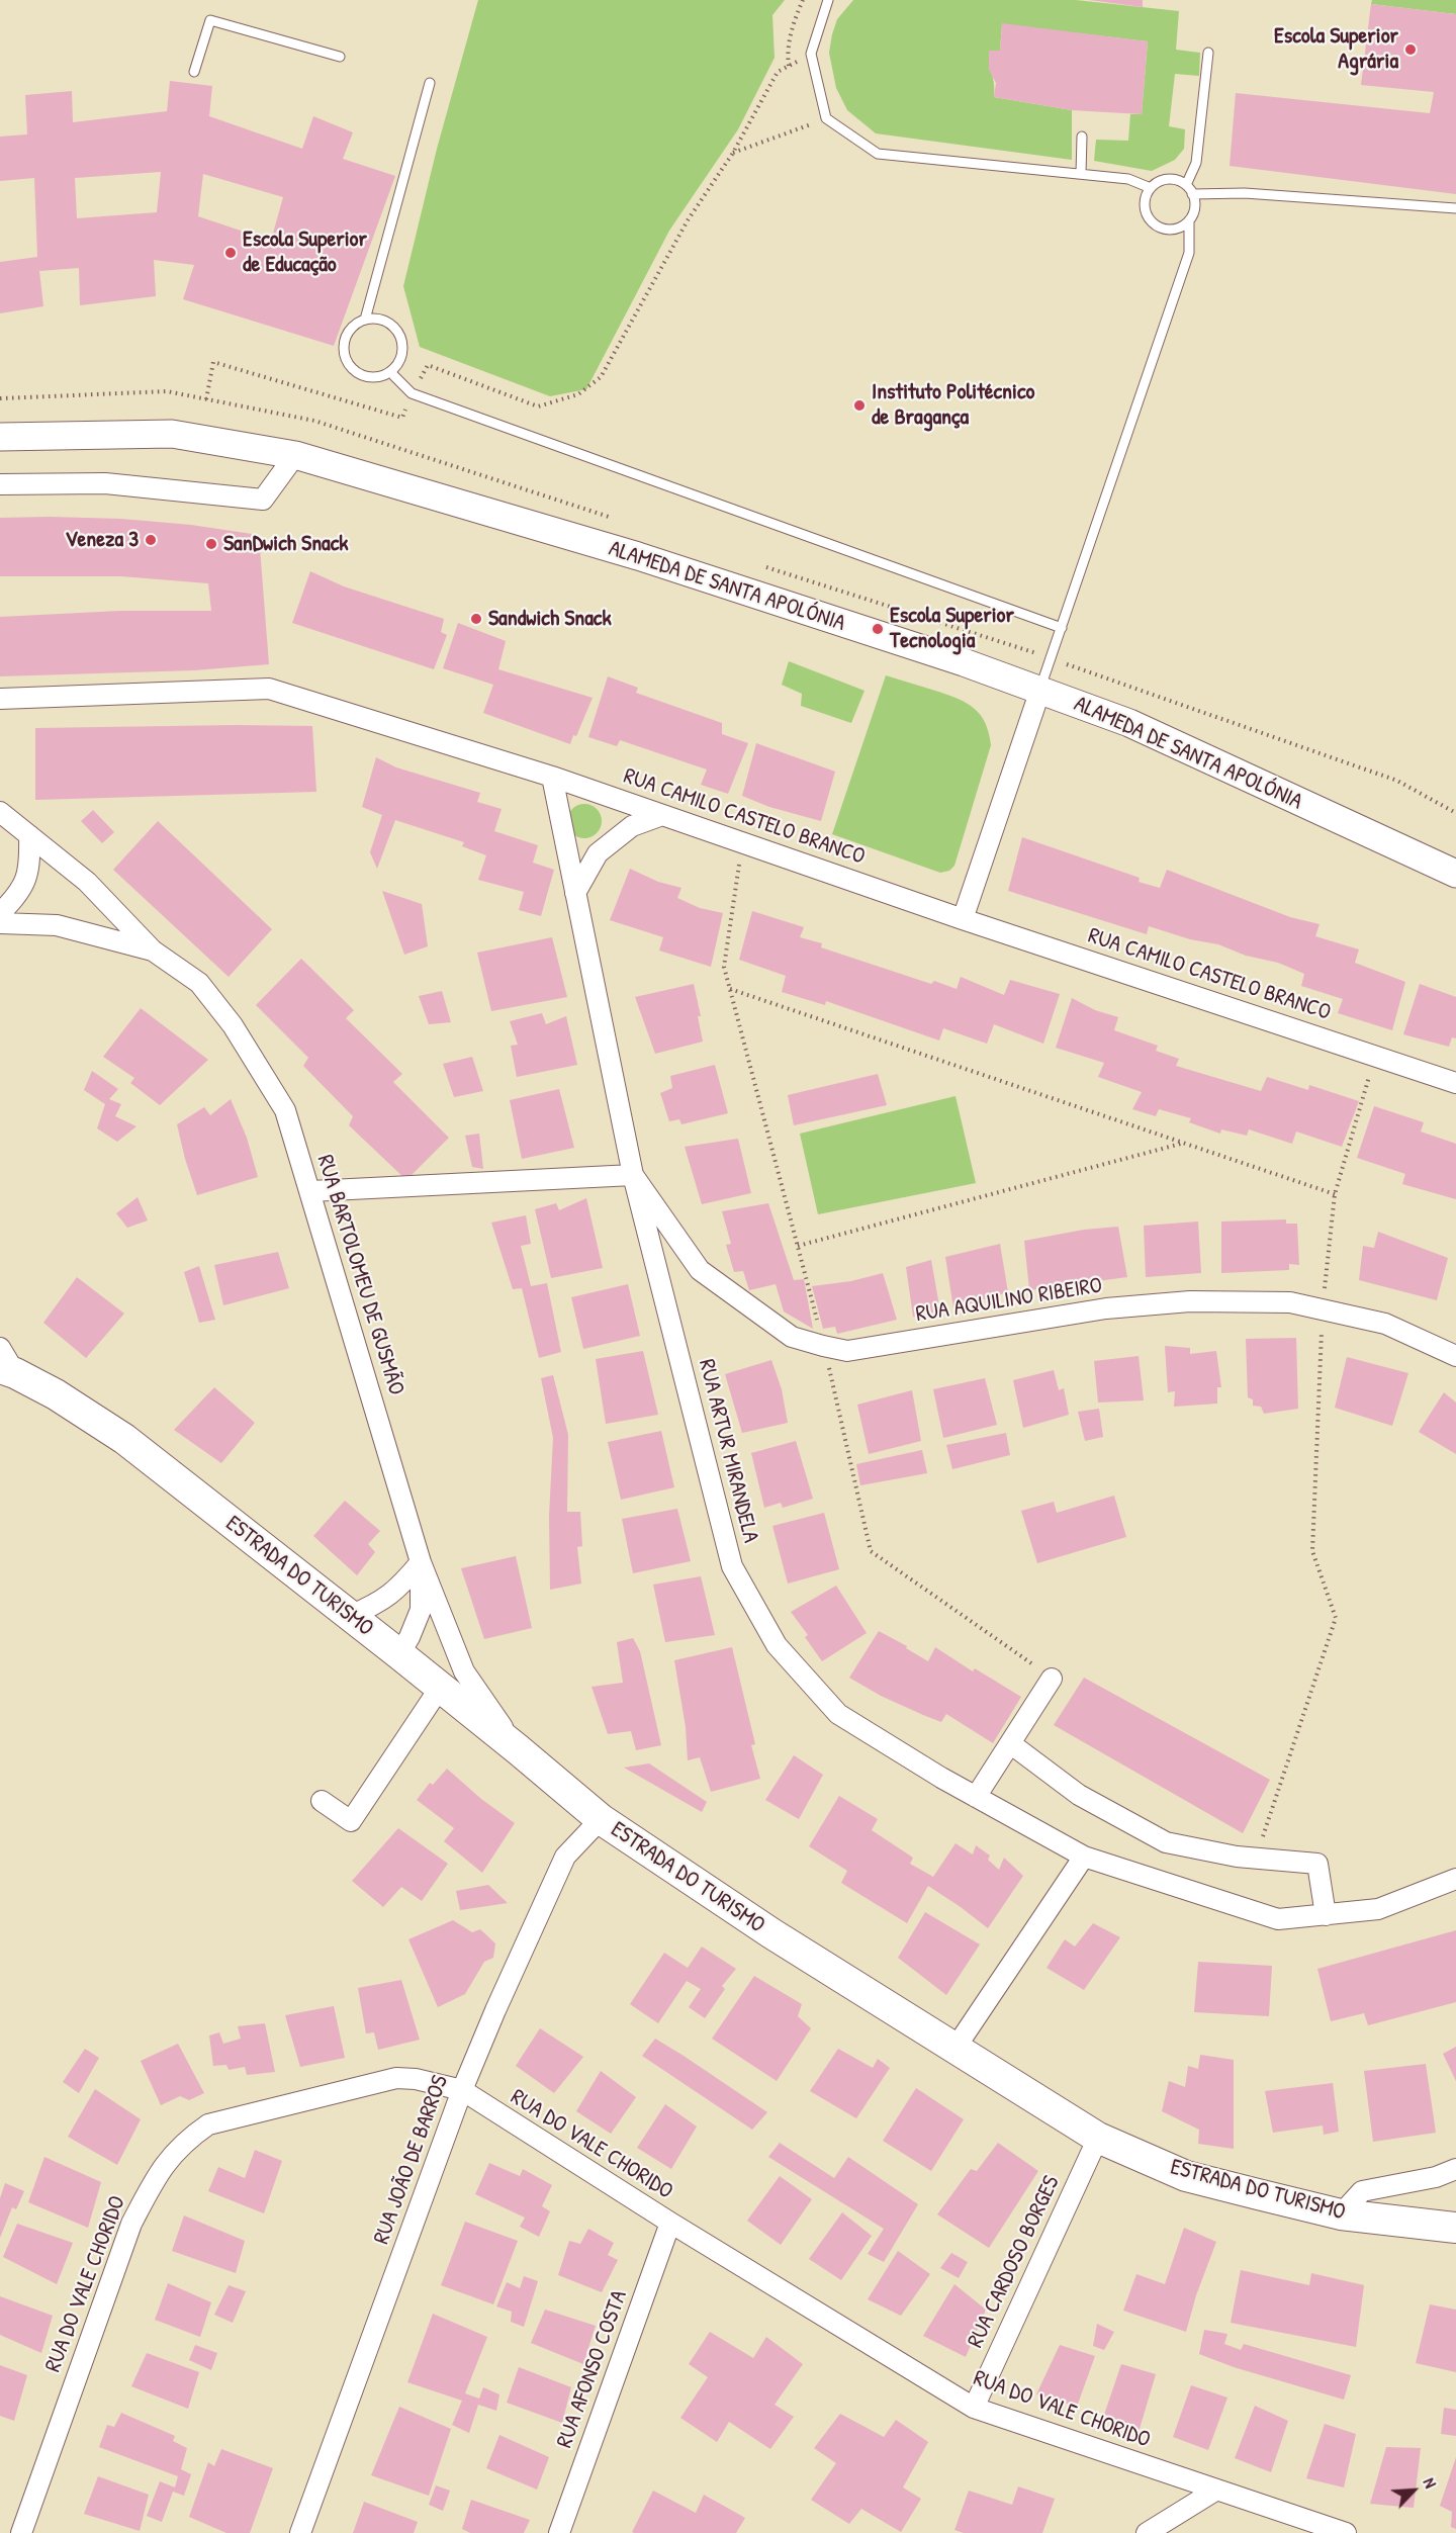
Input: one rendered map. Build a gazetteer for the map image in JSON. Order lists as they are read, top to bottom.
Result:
{
  "streets": {
    "main road": ["ESTRADA DO TURISMO"],
    "street": [
      "ALAMEDA DE SANTA APOLÓNIA",
      "RUA CAMILO CASTELO BRANCO",
      "RUA BARTOLOMEU DE GUSMÃO",
      "RUA AQUILINO RIBEIRO",
      "RUA ARTUR MIRANDELA",
      "RUA DO VALE CHORIDO",
      "RUA JOÃO DE BARROS",
      "RUA CARDOSO BORGES",
      "RUA AFONSO COSTA"
    ]
  },
  "crossings": [
    ["RUA CAMILO CASTELO BRANCO", "RUA ARTUR MIRANDELA"],
    ["RUA BARTOLOMEU DE GUSMÃO", "ESTRADA DO TURISMO"],
    ["RUA AQUILINO RIBEIRO", "RUA ARTUR MIRANDELA"],
    ["ESTRADA DO TURISMO", "RUA JOÃO DE BARROS"],
    ["ESTRADA DO TURISMO", "RUA CARDOSO BORGES"],
    ["RUA DO VALE CHORIDO", "RUA JOÃO DE BARROS"],
    ["RUA DO VALE CHORIDO", "RUA CARDOSO BORGES"],
    ["RUA DO VALE CHORIDO", "RUA AFONSO COSTA"]
  ],
  "places": [
    "Escola Superior Agrária",
    "Escola Superior de Educação",
    "Instituto Politécnico de Bragança",
    "Veneza 3",
    "SanDwich Snack",
    "Sandwich Snack",
    "Escola Superior Tecnologia"
  ],
  "north": "top right"
}
